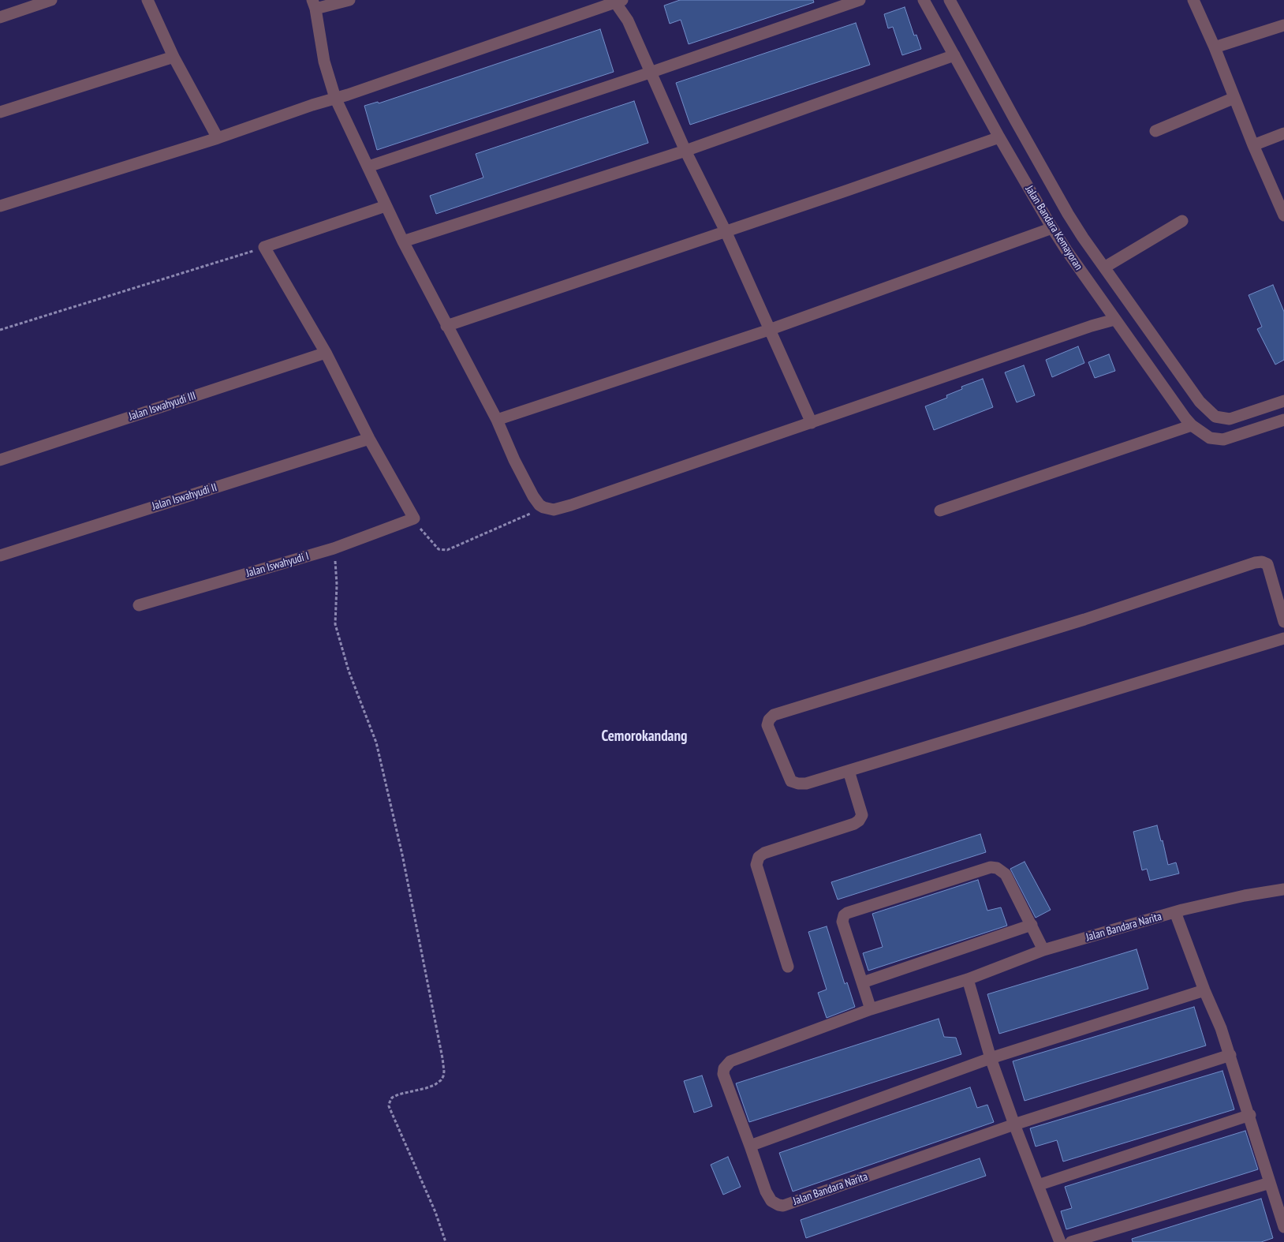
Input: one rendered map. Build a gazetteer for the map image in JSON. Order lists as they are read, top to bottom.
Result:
{
  "streets": {
    "street": [
      "Jalan Bandara Kemayoran",
      "Jalan Iswahyudi III",
      "Jalan Iswahyudi II",
      "Jalan Iswahyudi I",
      "Jalan Bandara Narita"
    ]
  },
  "districts": ["Cemorokandang"]
}
